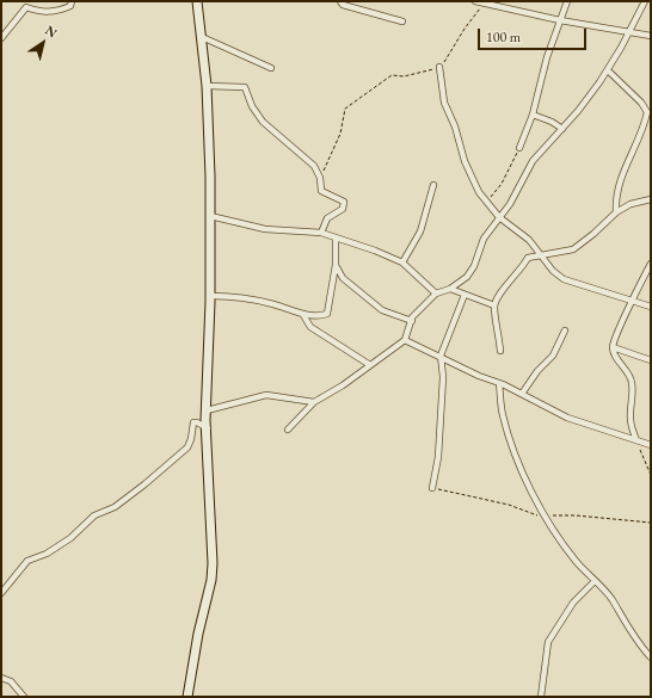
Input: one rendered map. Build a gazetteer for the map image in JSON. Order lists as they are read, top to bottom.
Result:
{
  "scale_bar": "100 m",
  "north": "top right"
}
